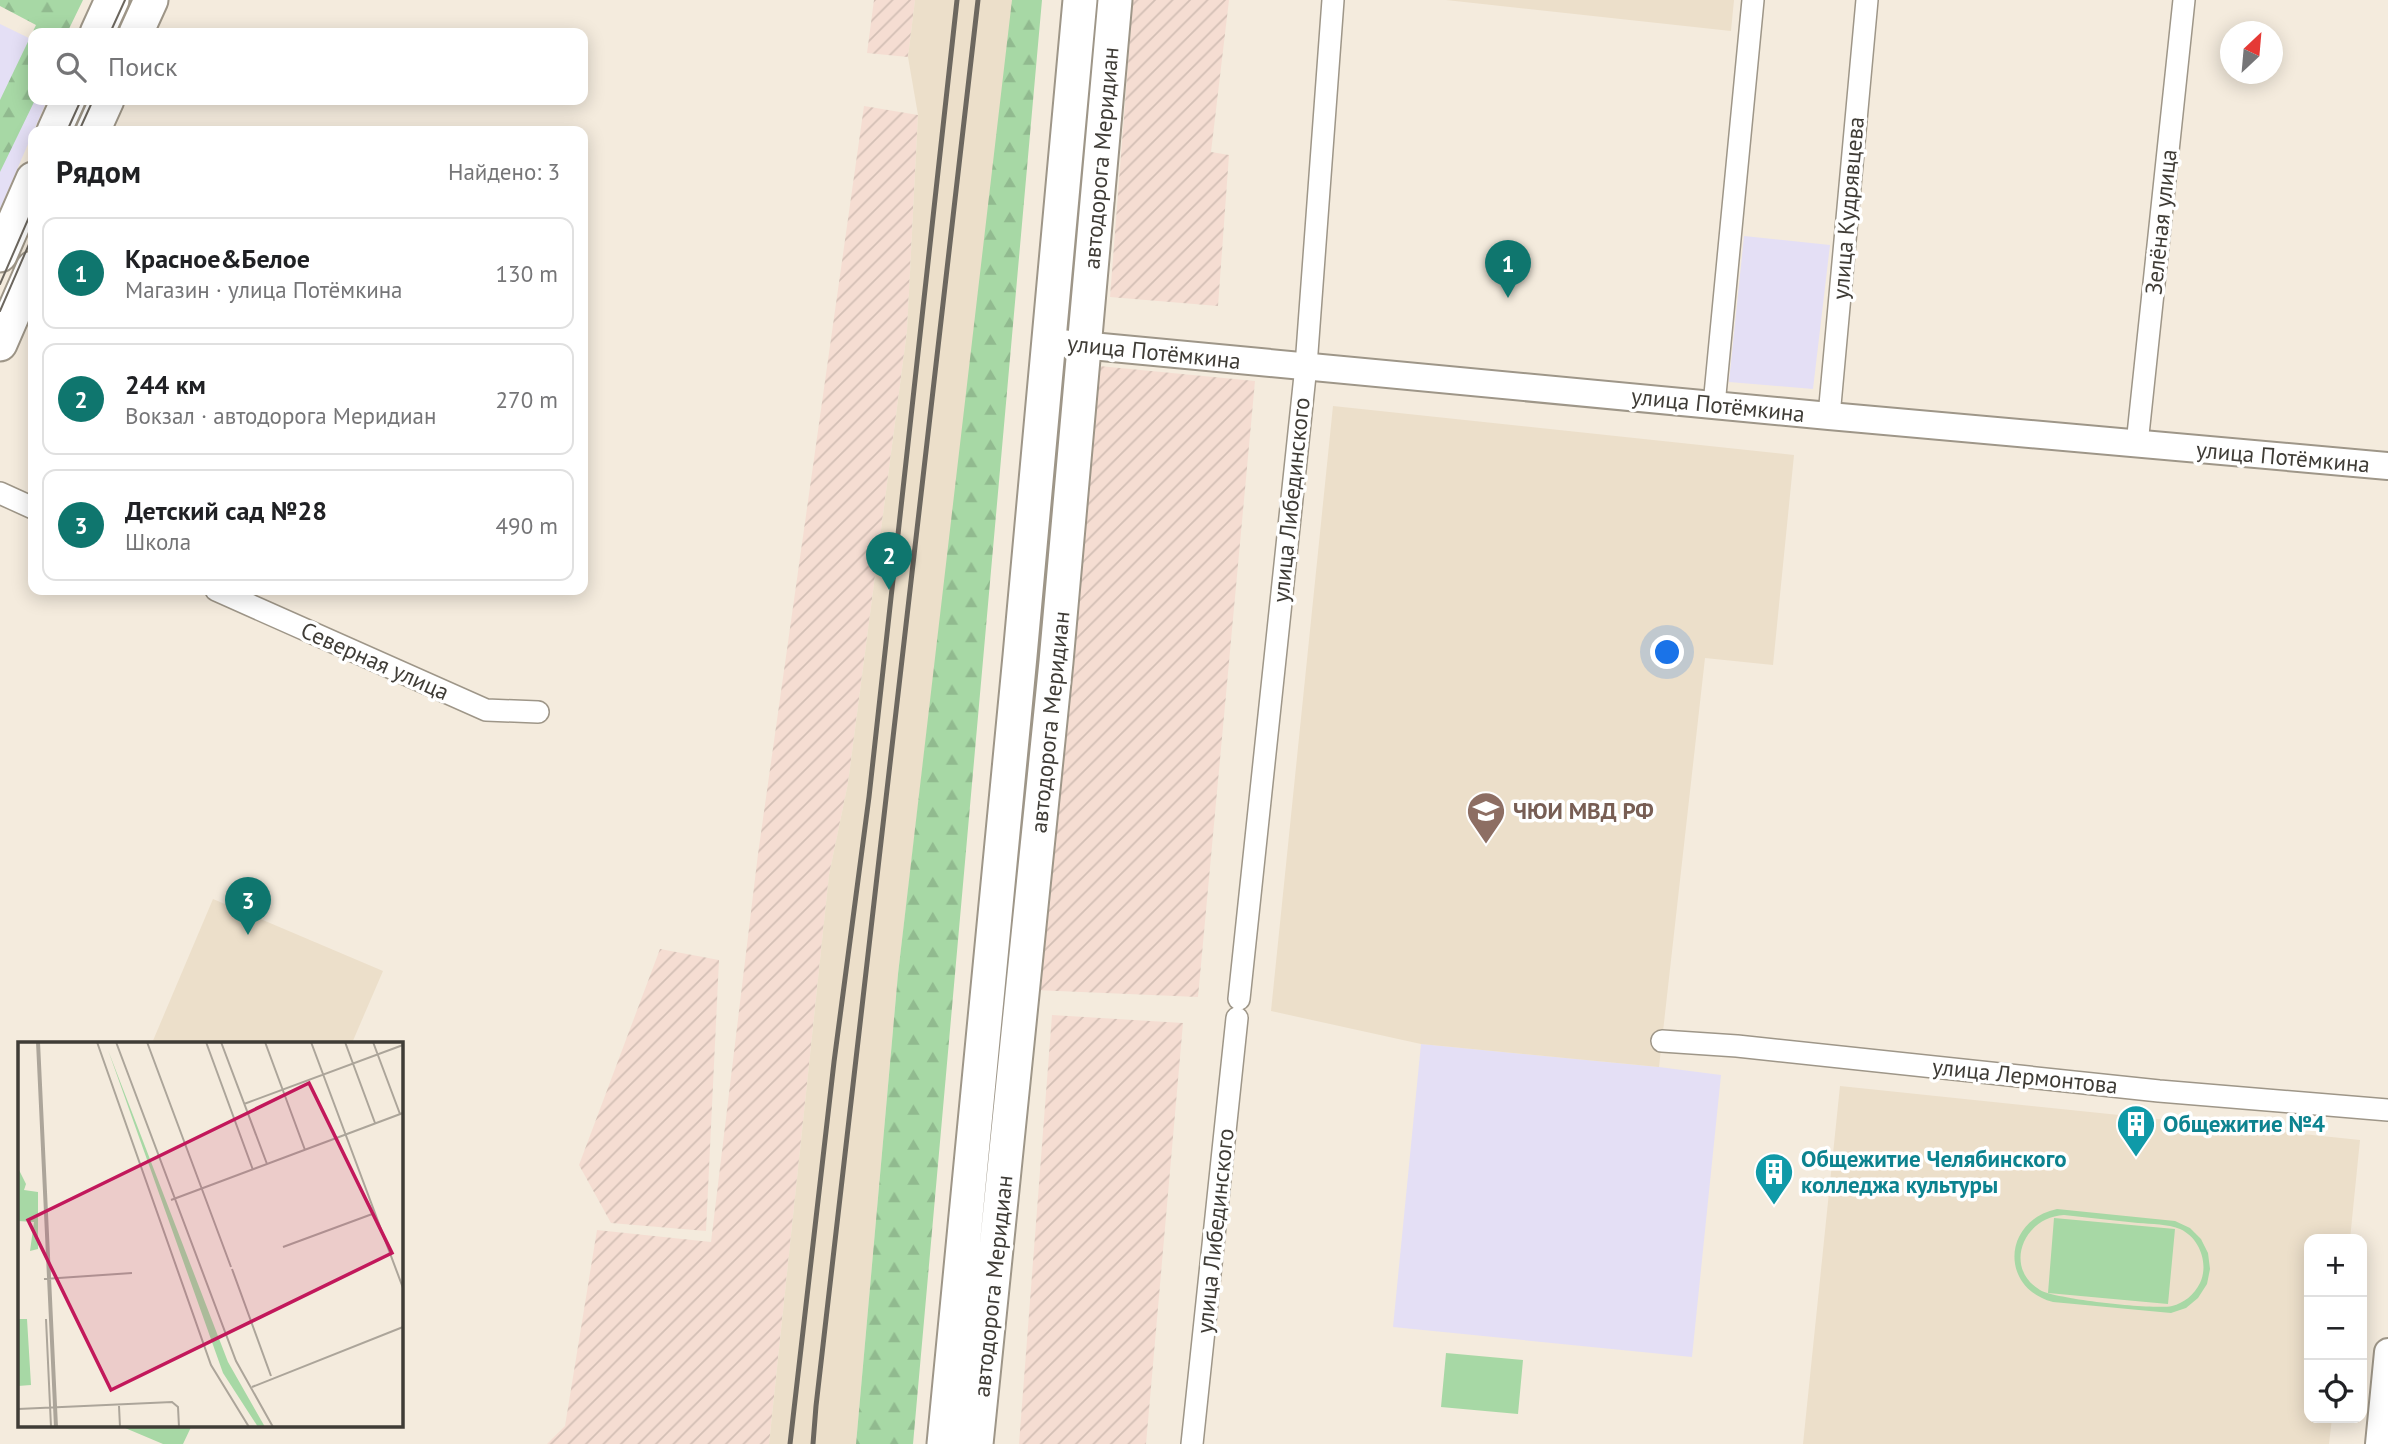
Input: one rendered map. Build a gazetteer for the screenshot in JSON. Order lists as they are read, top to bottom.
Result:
{
  "streets": {
    "main road": ["автодорога Меридиан"],
    "street": [
      "улица Кудрявцева",
      "Зелёная улица",
      "улица Потёмкина",
      "улица Либединского",
      "Северная улица",
      "улица Лермонтова"
    ]
  },
  "crossings": [
    ["автодорога Меридиан", "улица Потёмкина"],
    ["улица Кудрявцева", "улица Потёмкина"],
    ["Зелёная улица", "улица Потёмкина"],
    ["улица Потёмкина", "улица Либединского"]
  ],
  "places": {
    "school or university": ["ЧЮИ МВД РФ"],
    "building": ["Общежитие №4", "Общежитие Челябинского колледжа культуры"]
  },
  "north": "top right",
  "page": {
    "search": "Поиск",
    "heading": ["Рядом", "Найдено: 3"],
    "list": [
      {
        "mark": "1",
        "name": "Красное&Белое",
        "note": "Магазин · улица Потёмкина",
        "value": "130 m"
      },
      {
        "mark": "2",
        "name": "244 км",
        "note": "Вокзал · автодорога Меридиан",
        "value": "270 m"
      },
      {
        "mark": "3",
        "name": "Детский сад №28",
        "note": "Школа",
        "value": "490 m"
      }
    ],
    "pins": ["1", "2", "3"],
    "map_buttons": ["+", "−"]
  }
}
